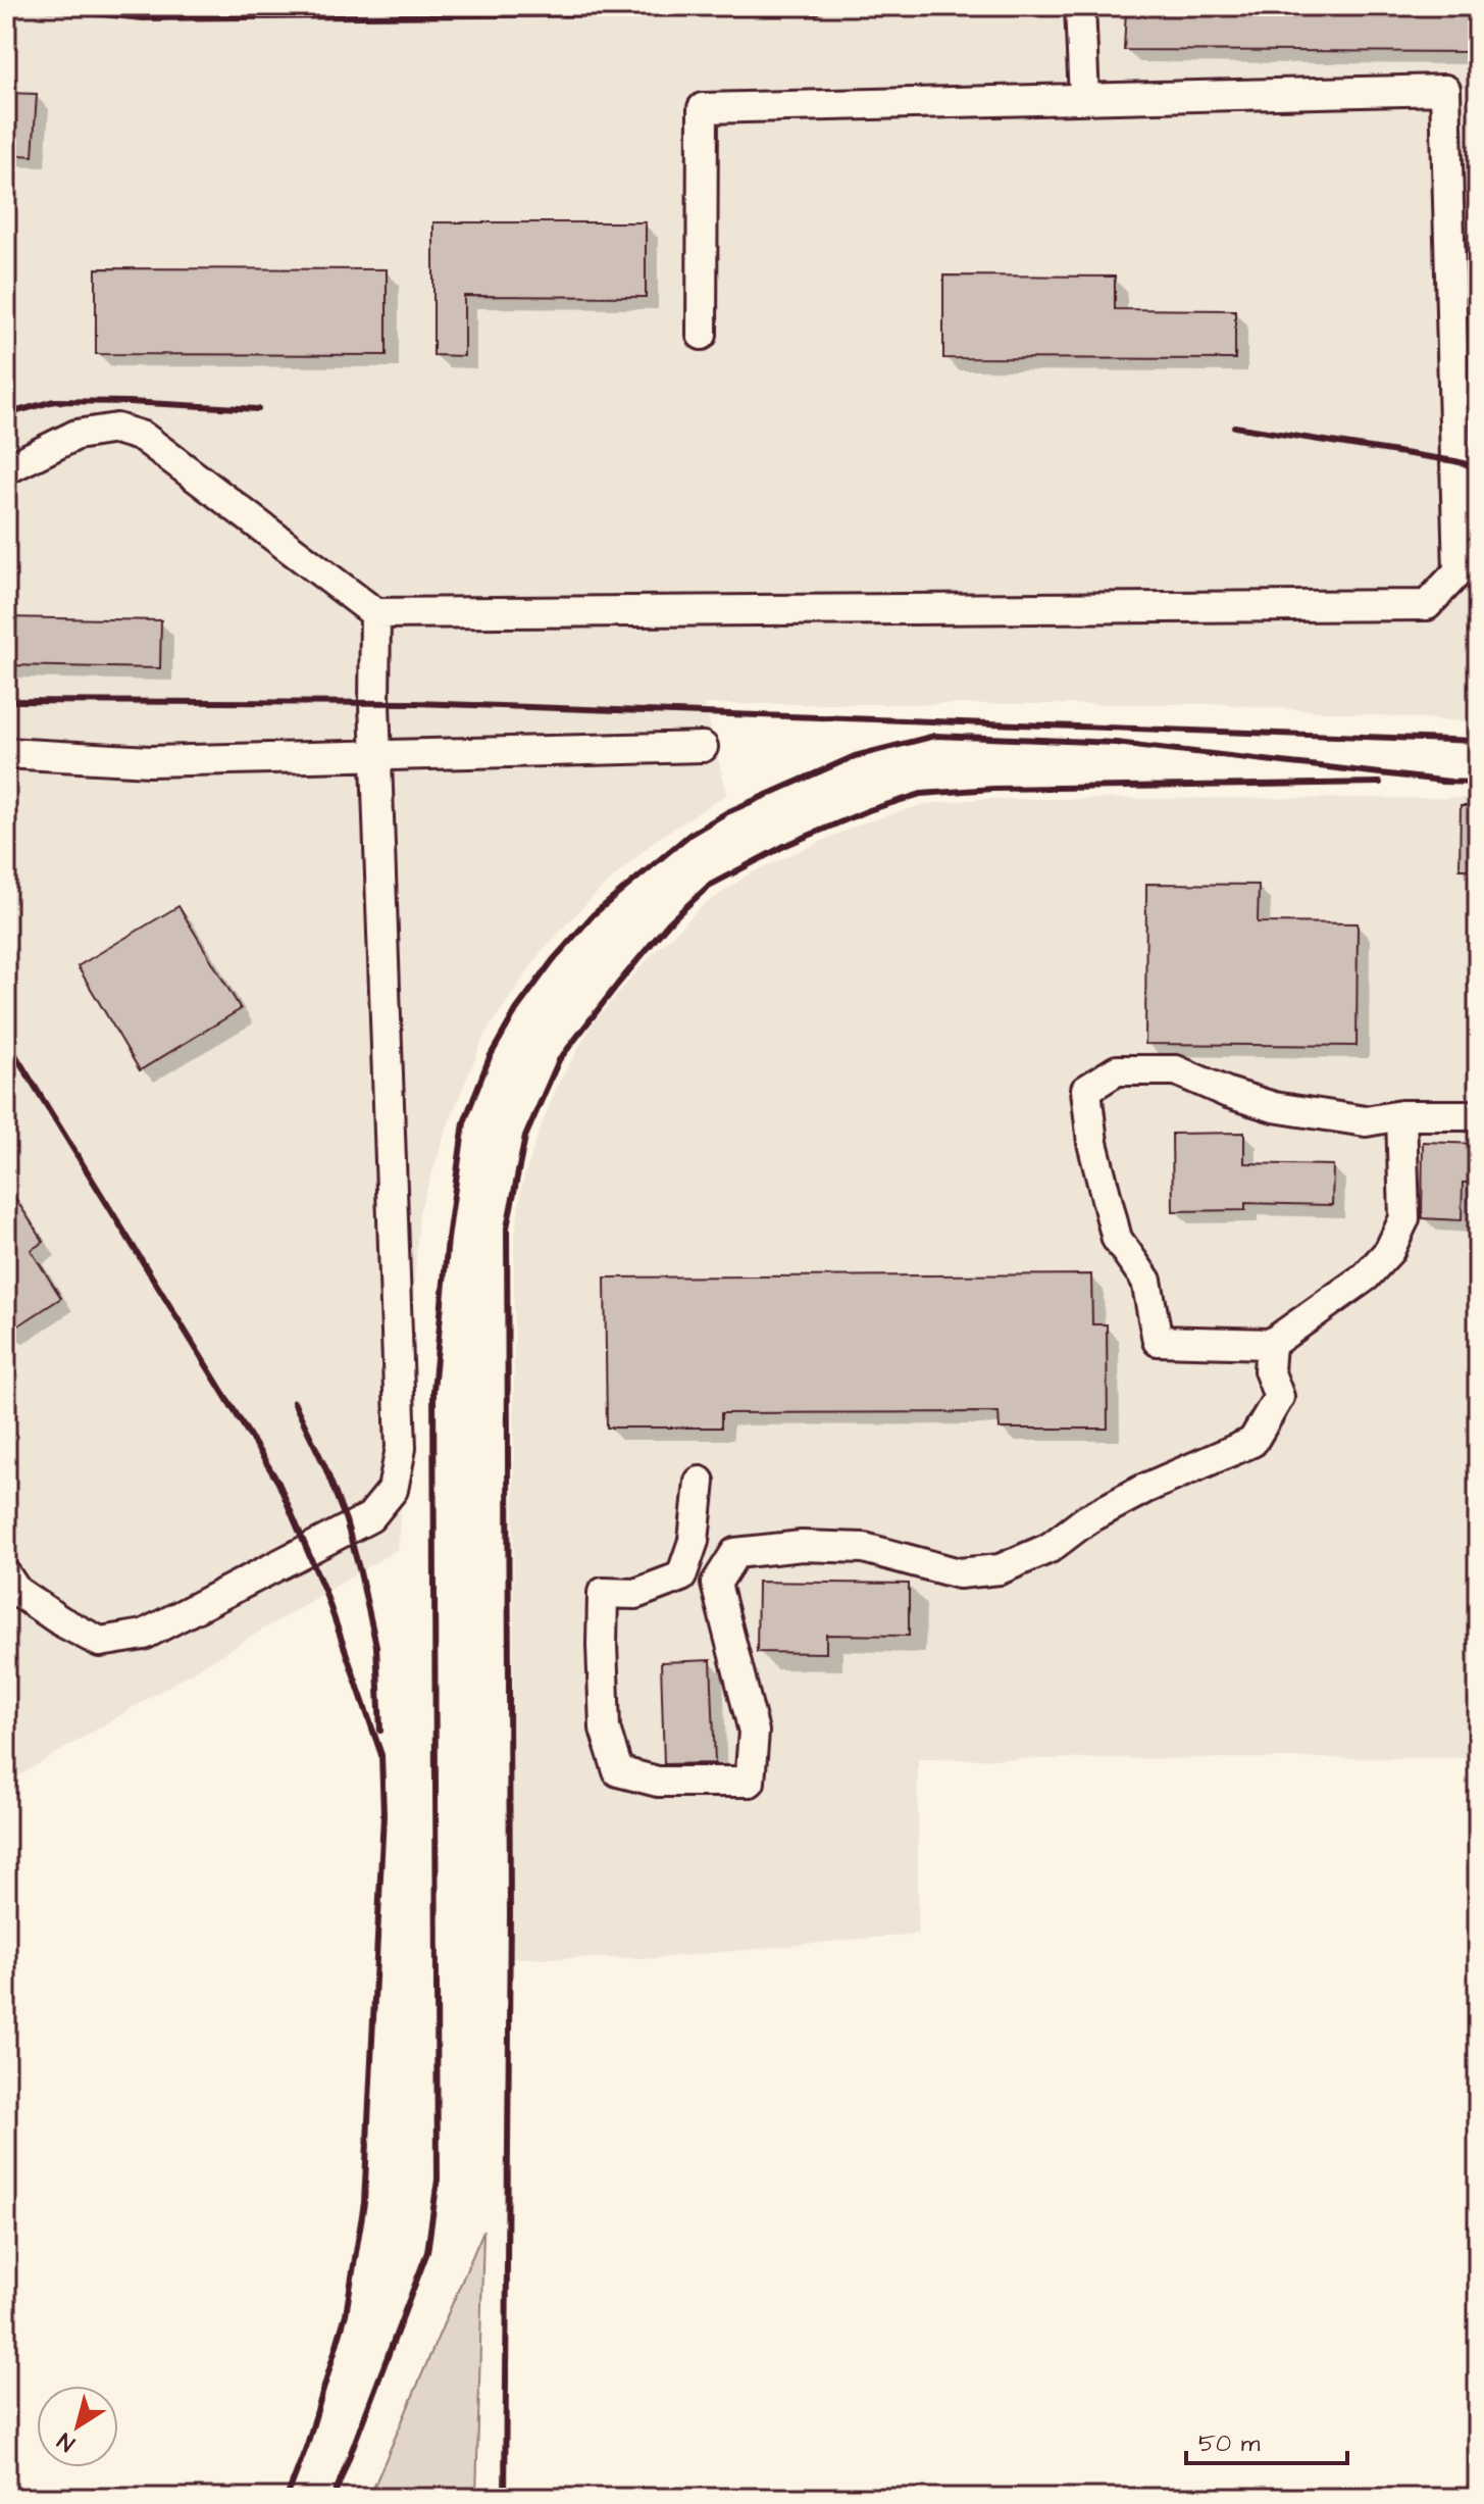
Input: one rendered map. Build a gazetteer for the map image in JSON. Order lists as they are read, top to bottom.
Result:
{
  "scale_bar": "50 m",
  "north": "bottom left"
}
